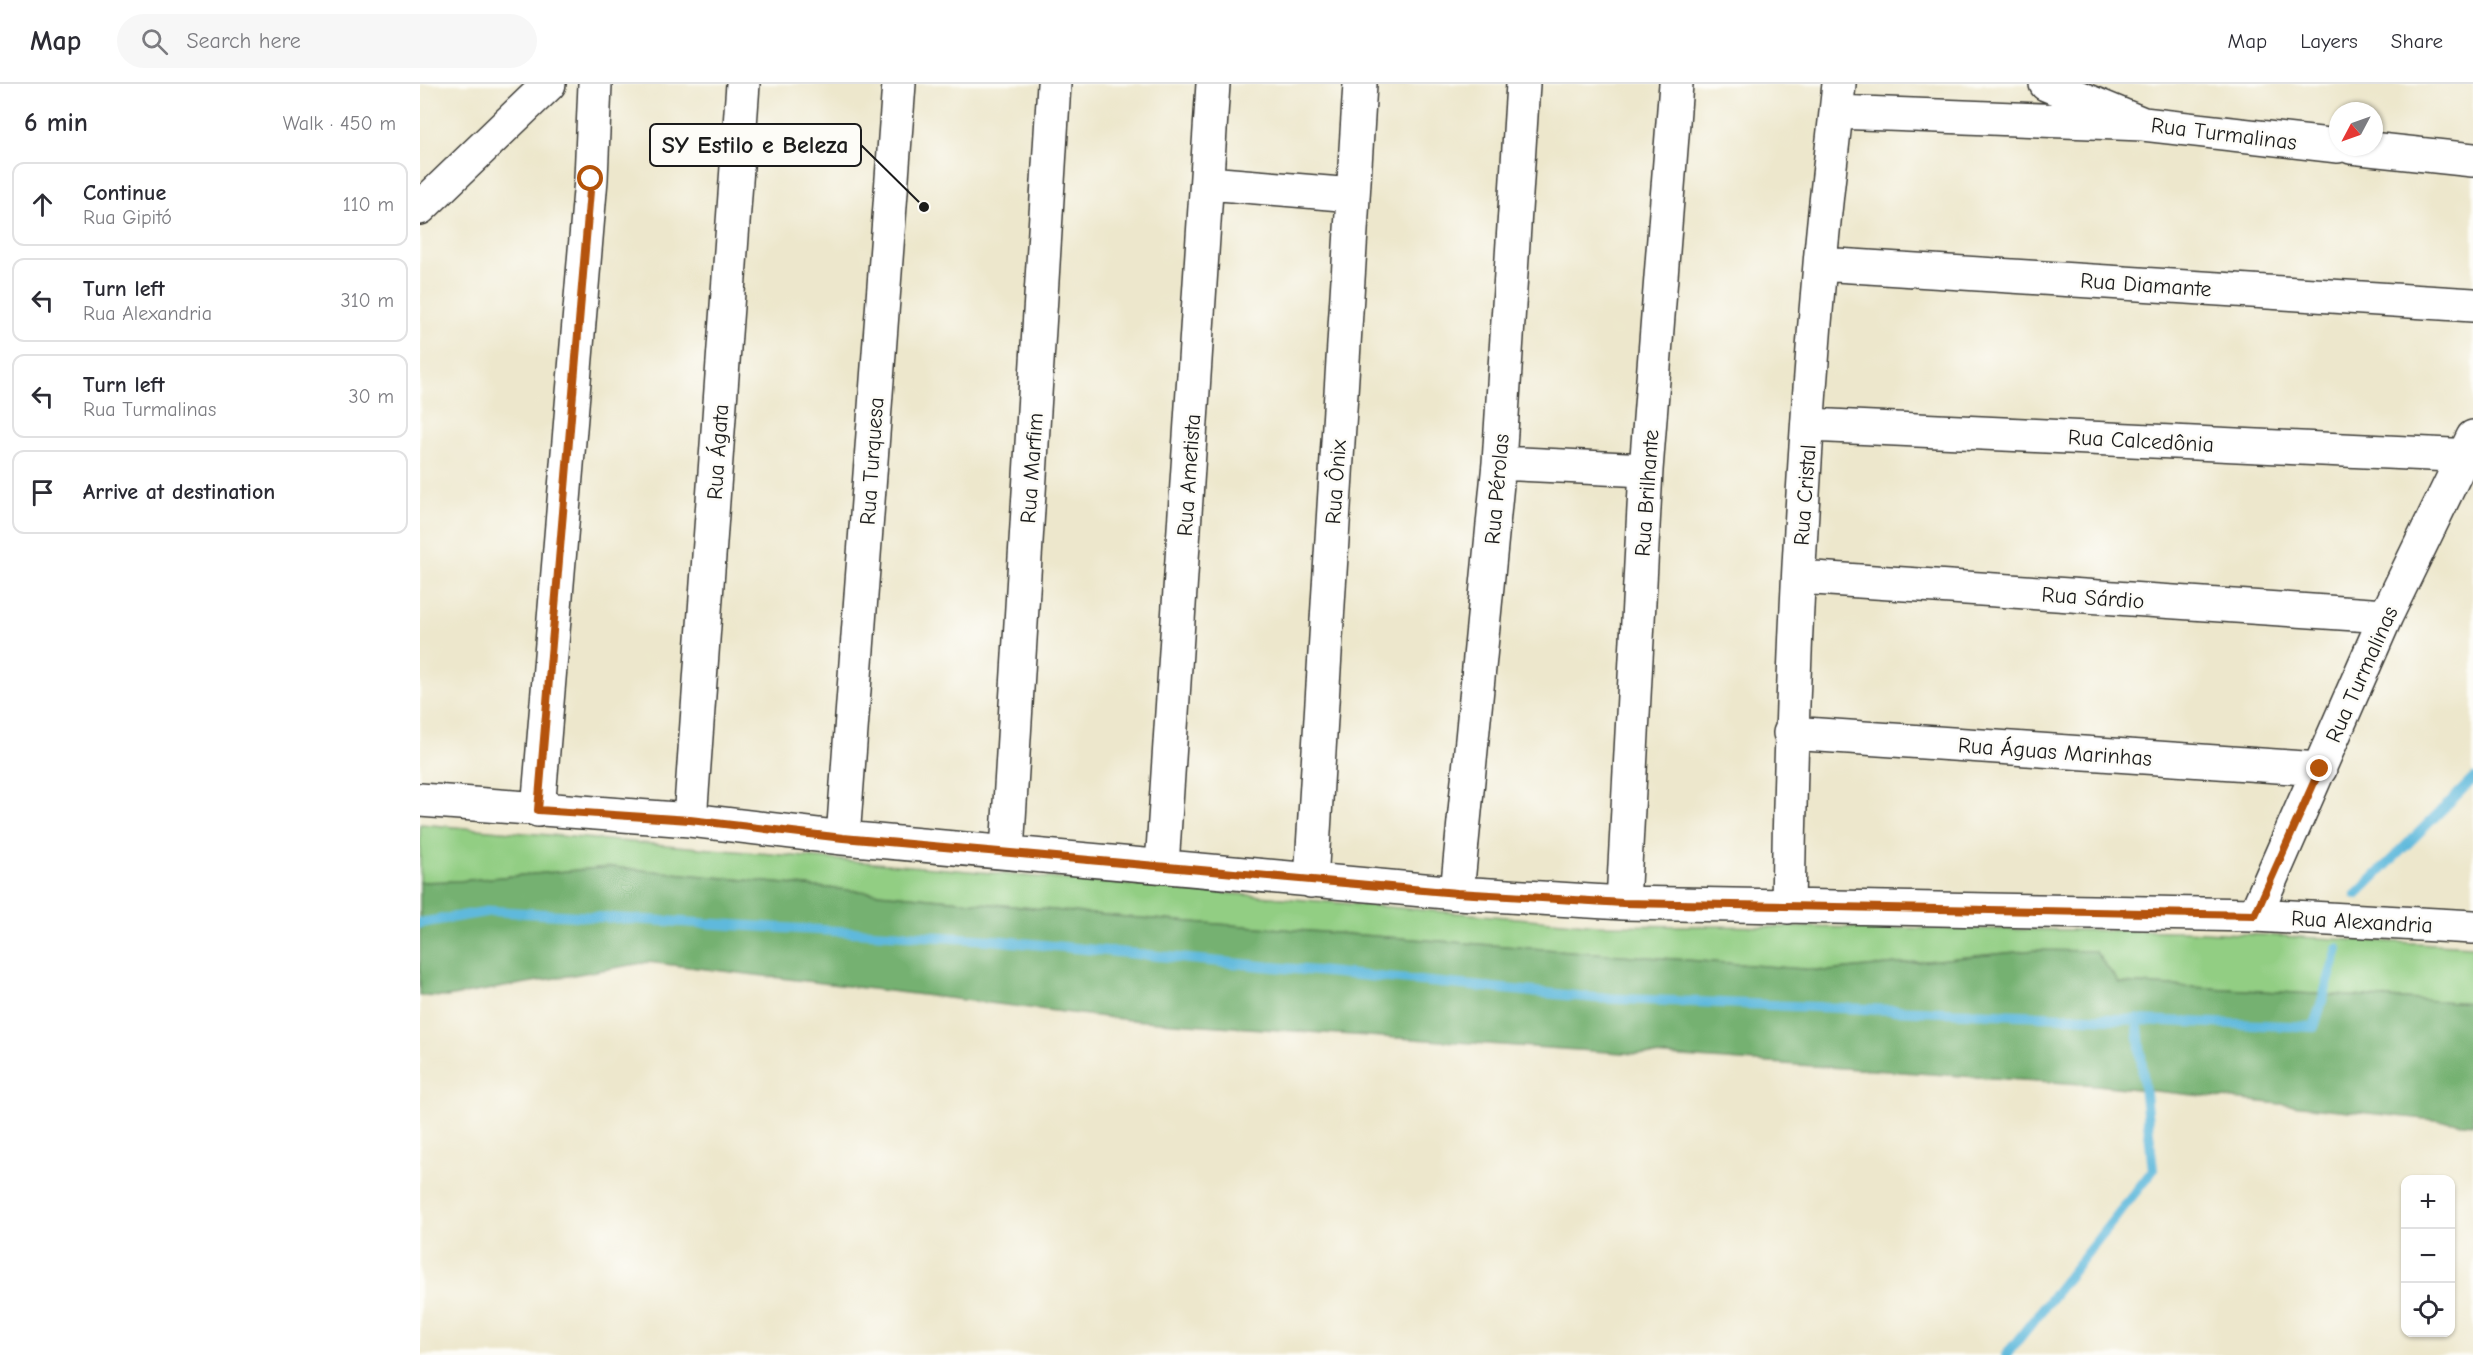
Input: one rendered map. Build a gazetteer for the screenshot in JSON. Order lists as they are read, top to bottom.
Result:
{
  "streets": {
    "street": [
      "Rua Turmalinas",
      "Rua Diamante",
      "Rua Calcedônia",
      "Rua Ágata",
      "Rua Turquesa",
      "Rua Marfim",
      "Rua Ametista",
      "Rua Ônix",
      "Rua Pérolas",
      "Rua Brilhante",
      "Rua Cristal",
      "Rua Sárdio",
      "Rua Águas Marinhas",
      "Rua Alexandria"
    ]
  },
  "crossings": [
    ["Rua Turmalinas", "Rua Calcedônia"],
    ["Rua Turmalinas", "Rua Sárdio"],
    ["Rua Turmalinas", "Rua Águas Marinhas"],
    ["Rua Turmalinas", "Rua Alexandria"],
    ["Rua Diamante", "Rua Cristal"],
    ["Rua Calcedônia", "Rua Cristal"],
    ["Rua Ágata", "Rua Alexandria"],
    ["Rua Turquesa", "Rua Alexandria"],
    ["Rua Marfim", "Rua Alexandria"],
    ["Rua Ametista", "Rua Alexandria"],
    ["Rua Ônix", "Rua Alexandria"],
    ["Rua Pérolas", "Rua Alexandria"],
    ["Rua Brilhante", "Rua Alexandria"],
    ["Rua Cristal", "Rua Sárdio"],
    ["Rua Cristal", "Rua Águas Marinhas"],
    ["Rua Cristal", "Rua Alexandria"]
  ],
  "places": ["SY Estilo e Beleza"],
  "north": "bottom left",
  "page": {
    "header": "Map",
    "search": "Search here",
    "nav": ["Map", "Layers", "Share"],
    "heading": ["6 min", "Walk · 450 m"],
    "list": [
      ["Continue", "Rua Gipitó", "110 m"],
      ["Turn left", "Rua Alexandria", "310 m"],
      ["Turn left", "Rua Turmalinas", "30 m"],
      "Arrive at destination"
    ],
    "map_buttons": ["+", "−"]
  }
}
